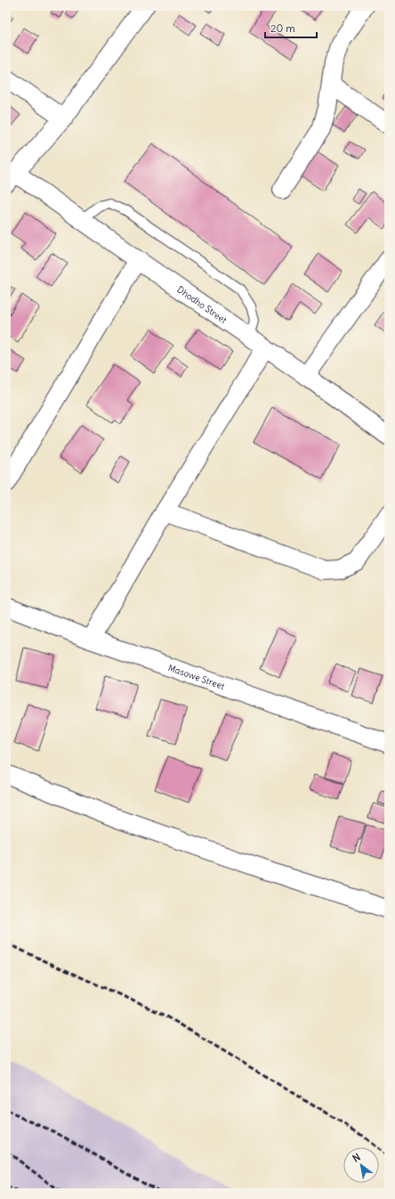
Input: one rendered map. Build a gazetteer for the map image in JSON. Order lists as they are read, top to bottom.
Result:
{
  "streets": {
    "street": ["Dhodho Street", "Masowe Street"]
  },
  "scale_bar": "20 m",
  "north": "top left"
}
